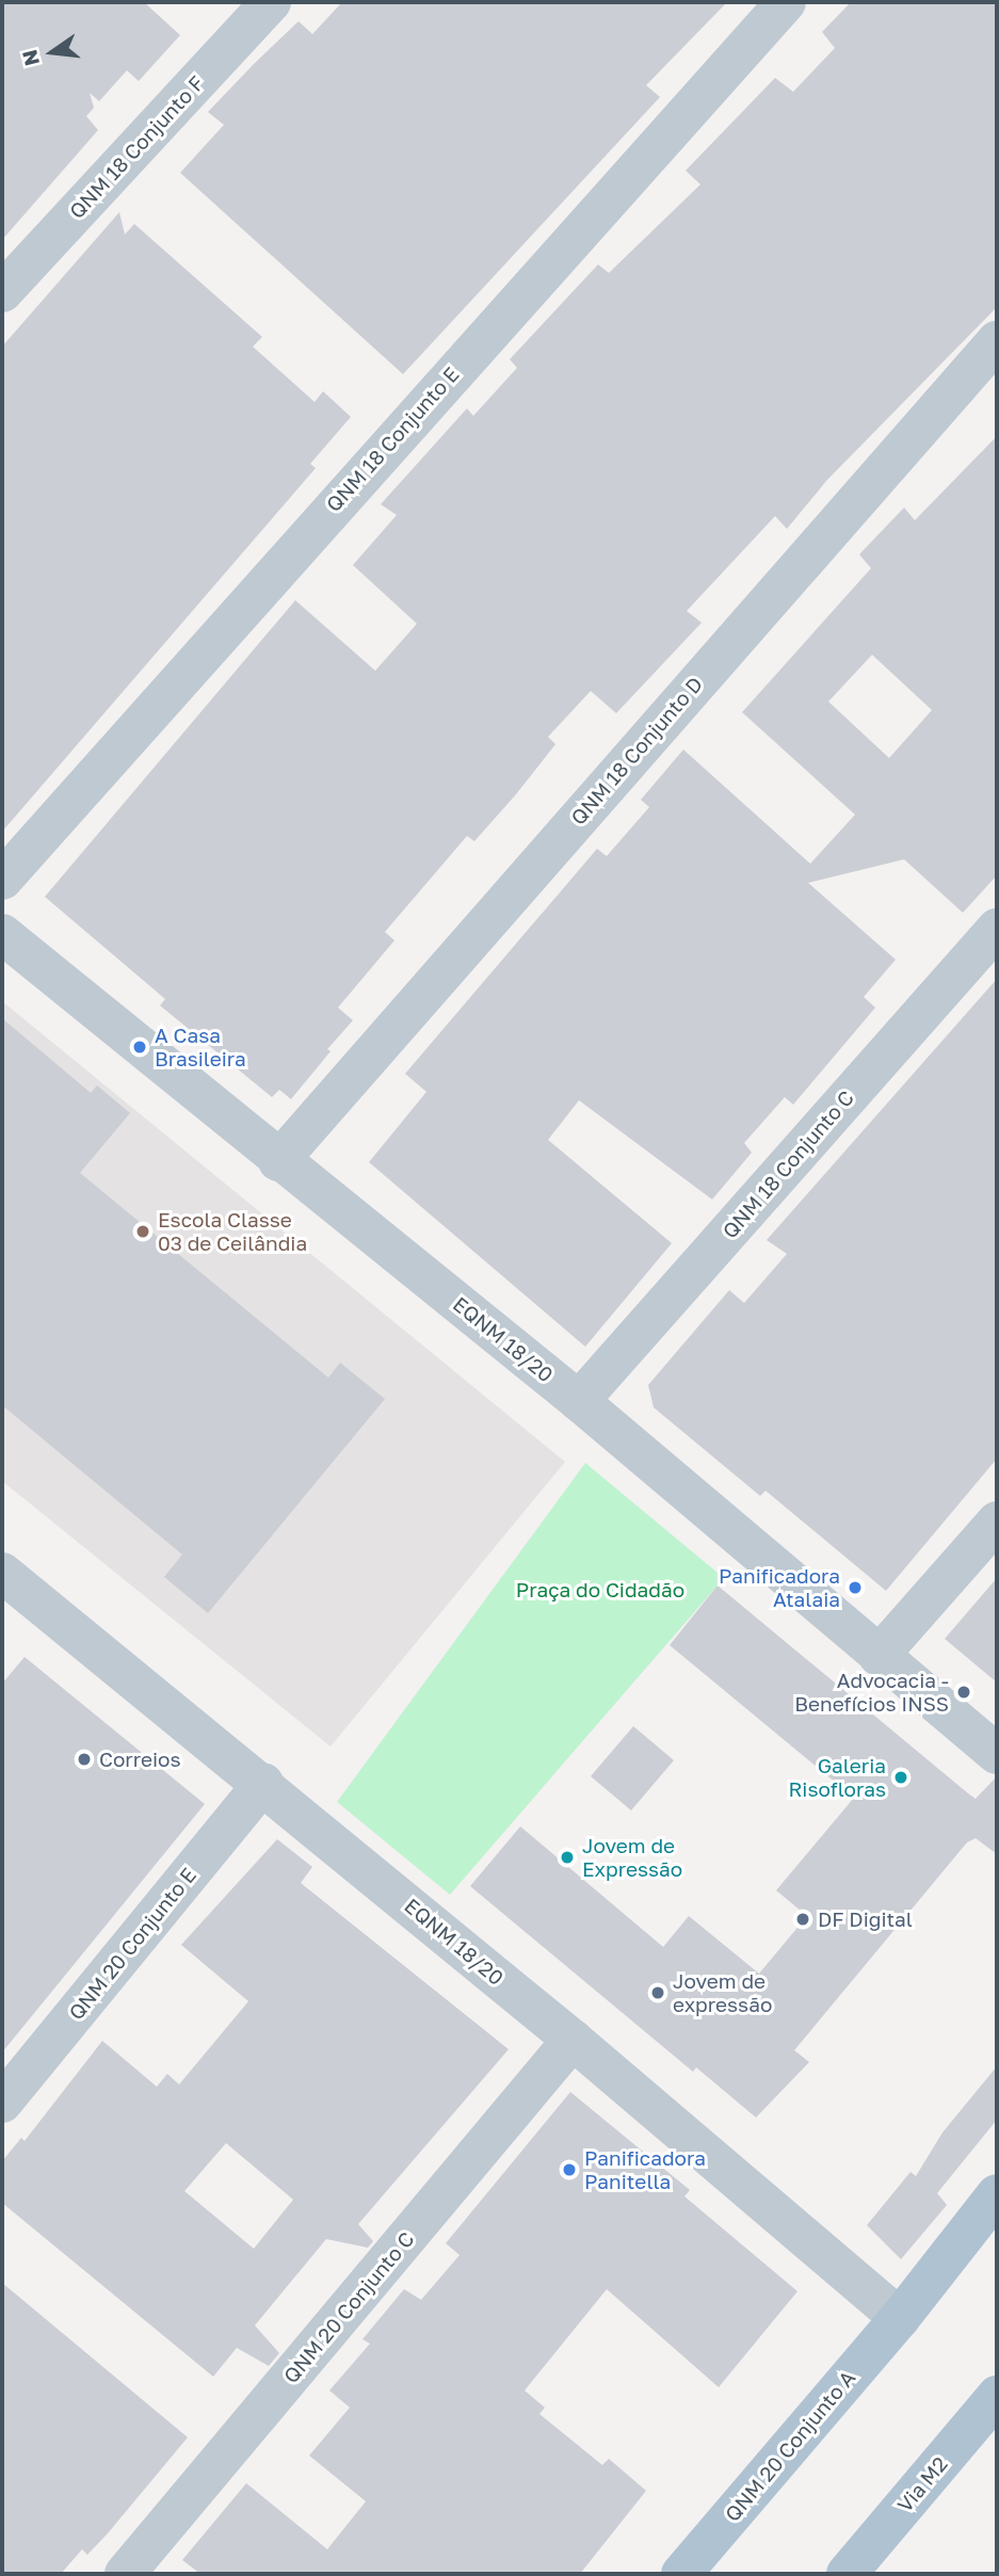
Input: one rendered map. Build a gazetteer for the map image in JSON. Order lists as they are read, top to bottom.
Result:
{
  "streets": {
    "main road": ["QNM 20 Conjunto A", "Via M2"],
    "street": [
      "QNM 18 Conjunto F",
      "QNM 18 Conjunto E",
      "QNM 18 Conjunto D",
      "QNM 18 Conjunto C",
      "EQNM 18/20",
      "QNM 20 Conjunto E",
      "QNM 20 Conjunto C"
    ]
  },
  "crossings": [
    ["QNM 18 Conjunto D", "EQNM 18/20"],
    ["QNM 18 Conjunto C", "EQNM 18/20"],
    ["EQNM 18/20", "QNM 20 Conjunto E"],
    ["EQNM 18/20", "QNM 20 Conjunto C"],
    ["EQNM 18/20", "QNM 20 Conjunto A"]
  ],
  "parks": ["Praça do Cidadão"],
  "places": [
    "A Casa Brasileira",
    "Escola Classe 03 de Ceilândia",
    "Panificadora Atalaia",
    "Advocacia - Benefícios INSS",
    "Correios",
    "Galeria Risofloras",
    "Jovem de Expressão",
    "DF Digital",
    "Jovem de expressão",
    "Panificadora Panitella"
  ],
  "north": "left"
}
